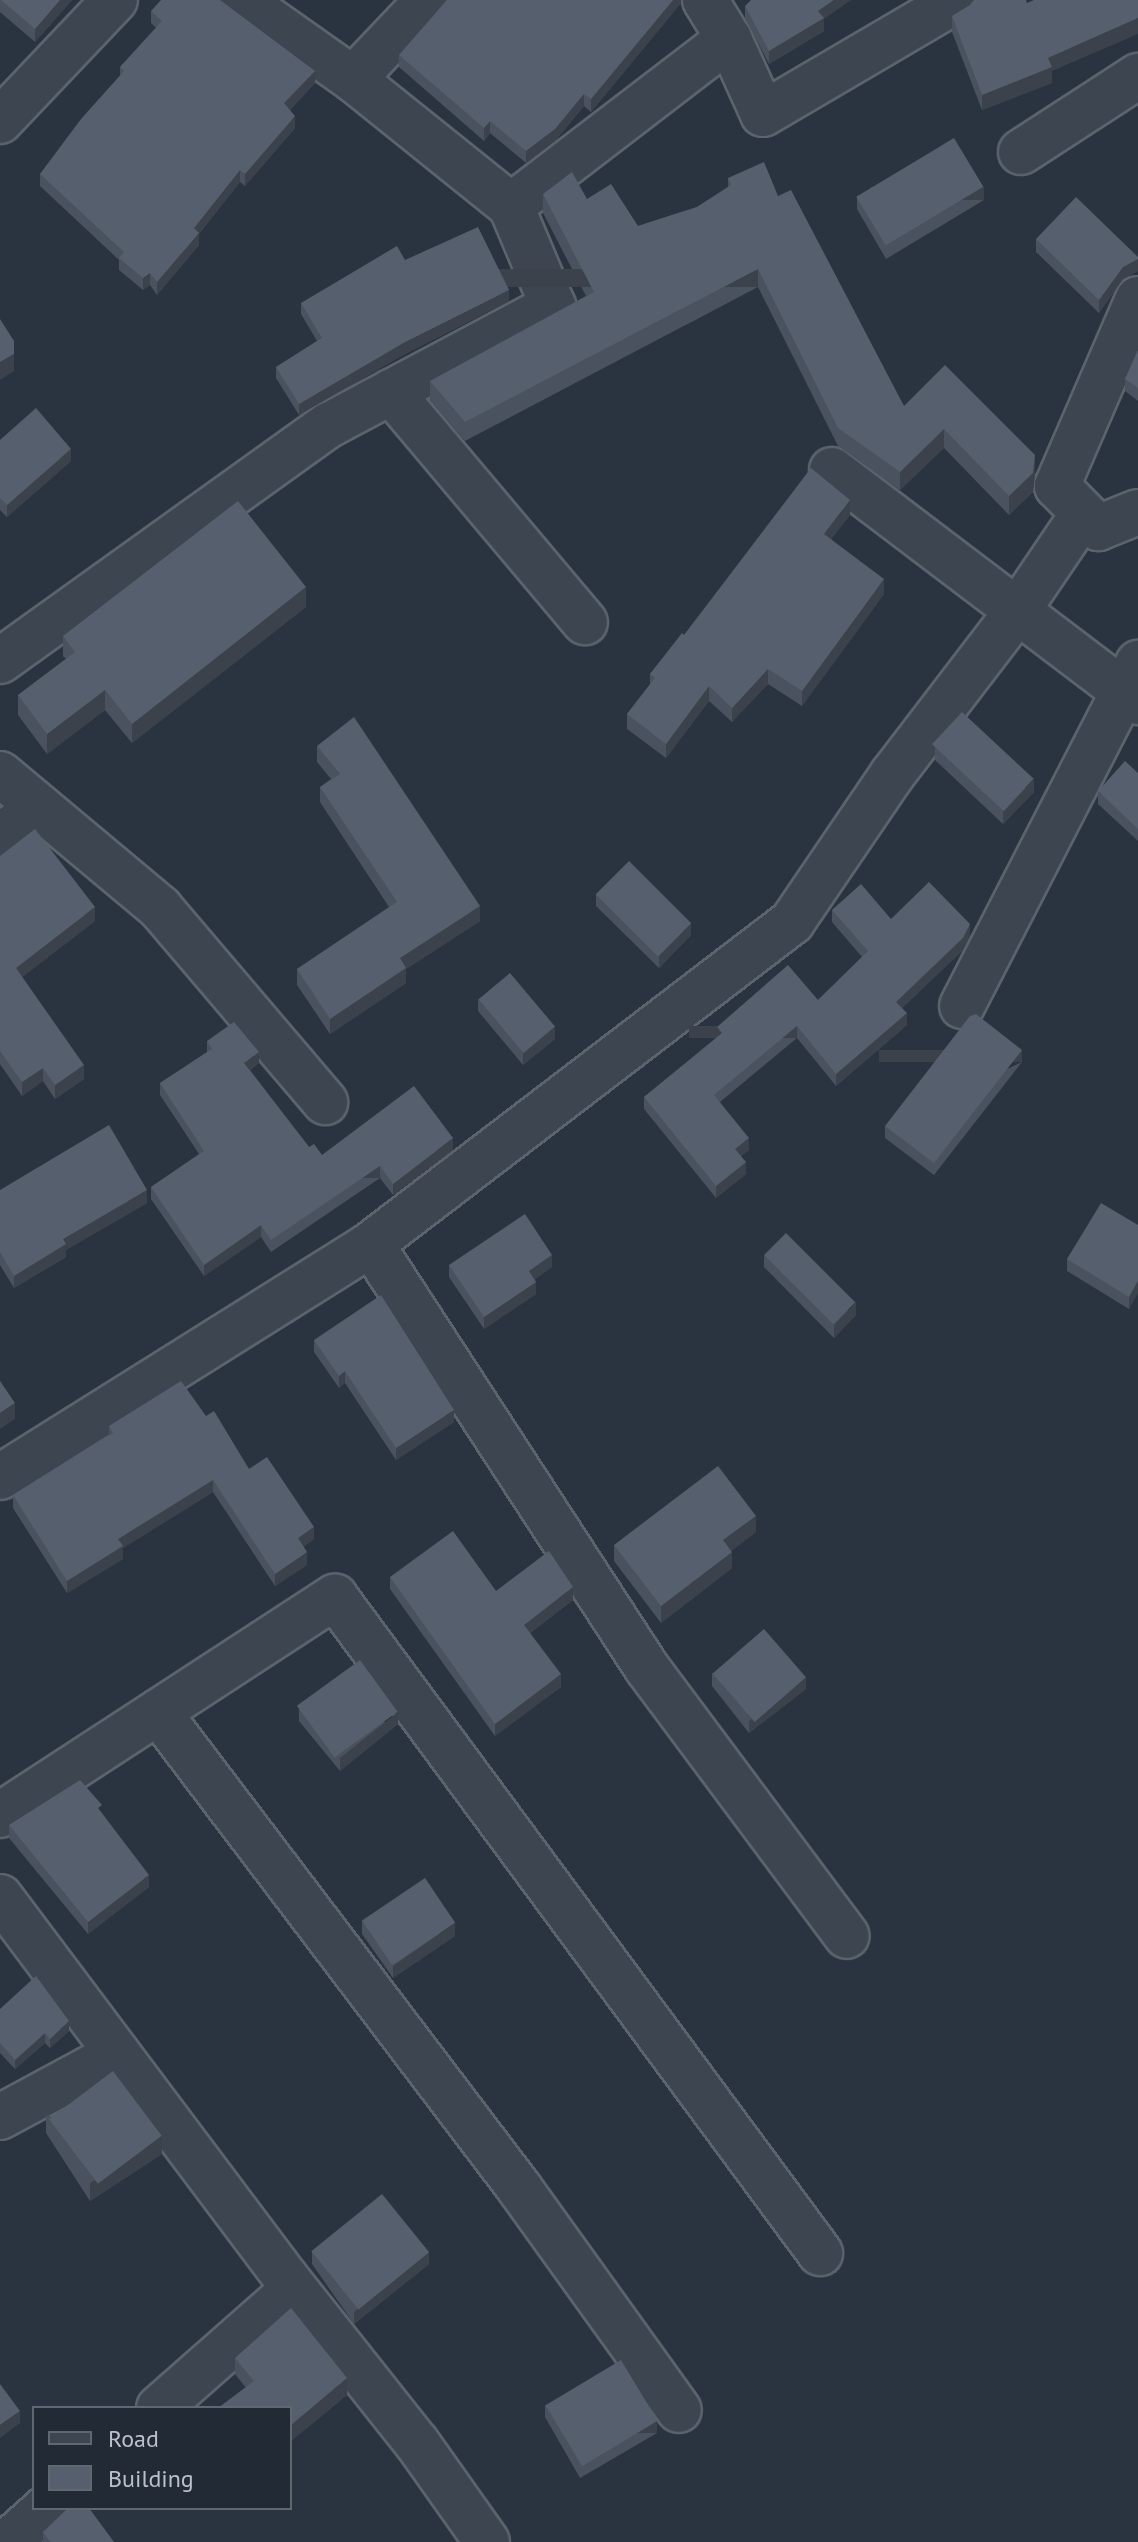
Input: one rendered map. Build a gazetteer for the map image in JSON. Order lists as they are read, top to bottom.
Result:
{
  "legend": ["Road", "Building"]
}
